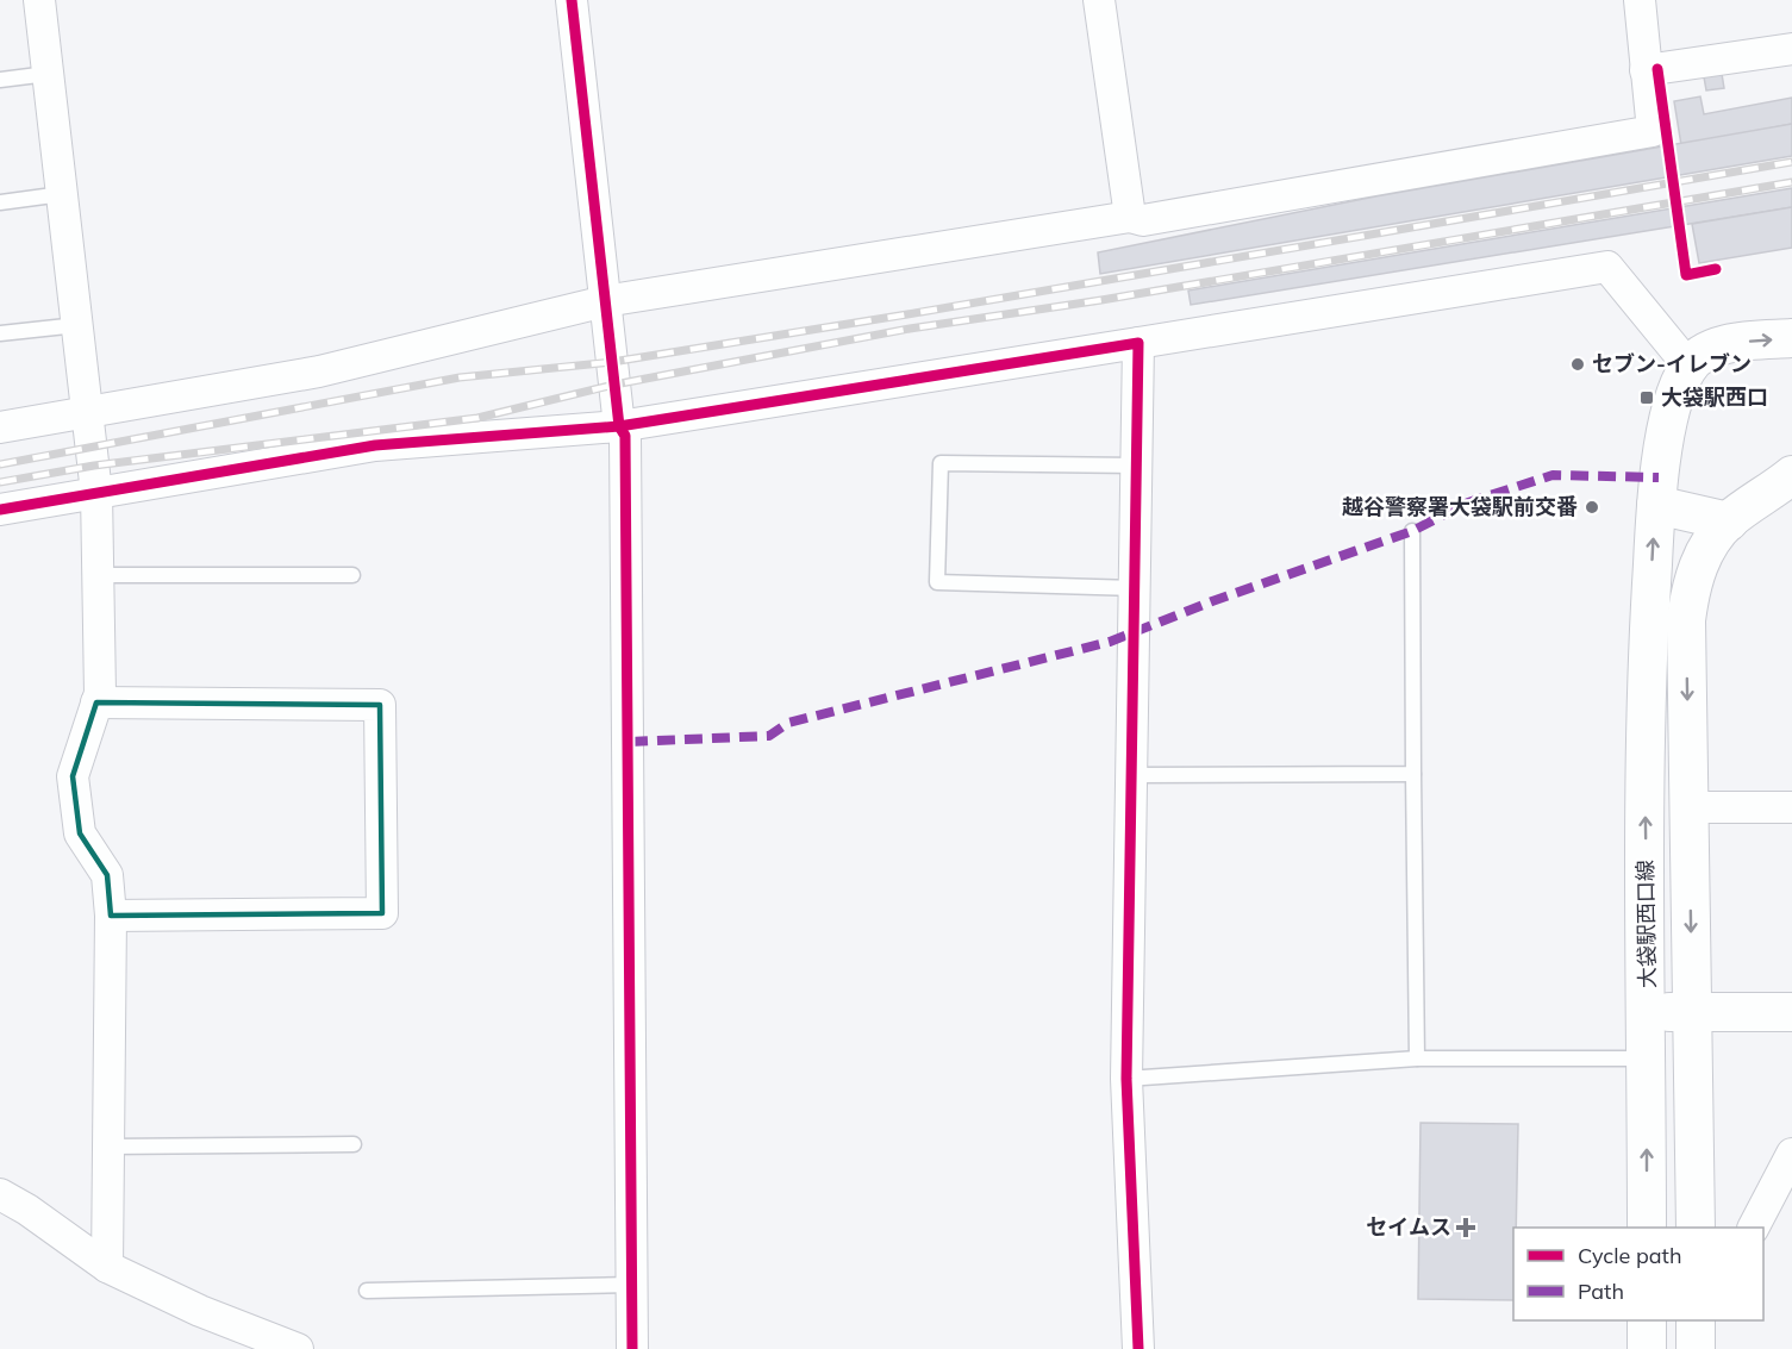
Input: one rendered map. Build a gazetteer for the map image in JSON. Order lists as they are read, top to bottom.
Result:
{
  "streets": {
    "street": ["大袋駅西口線"]
  },
  "places": {
    "other": ["セブン-イレブン", "越谷警察署大袋駅前交番"],
    "transit": ["大袋駅西口"],
    "health": ["セイムス"]
  },
  "legend": ["Cycle path", "Path"]
}
